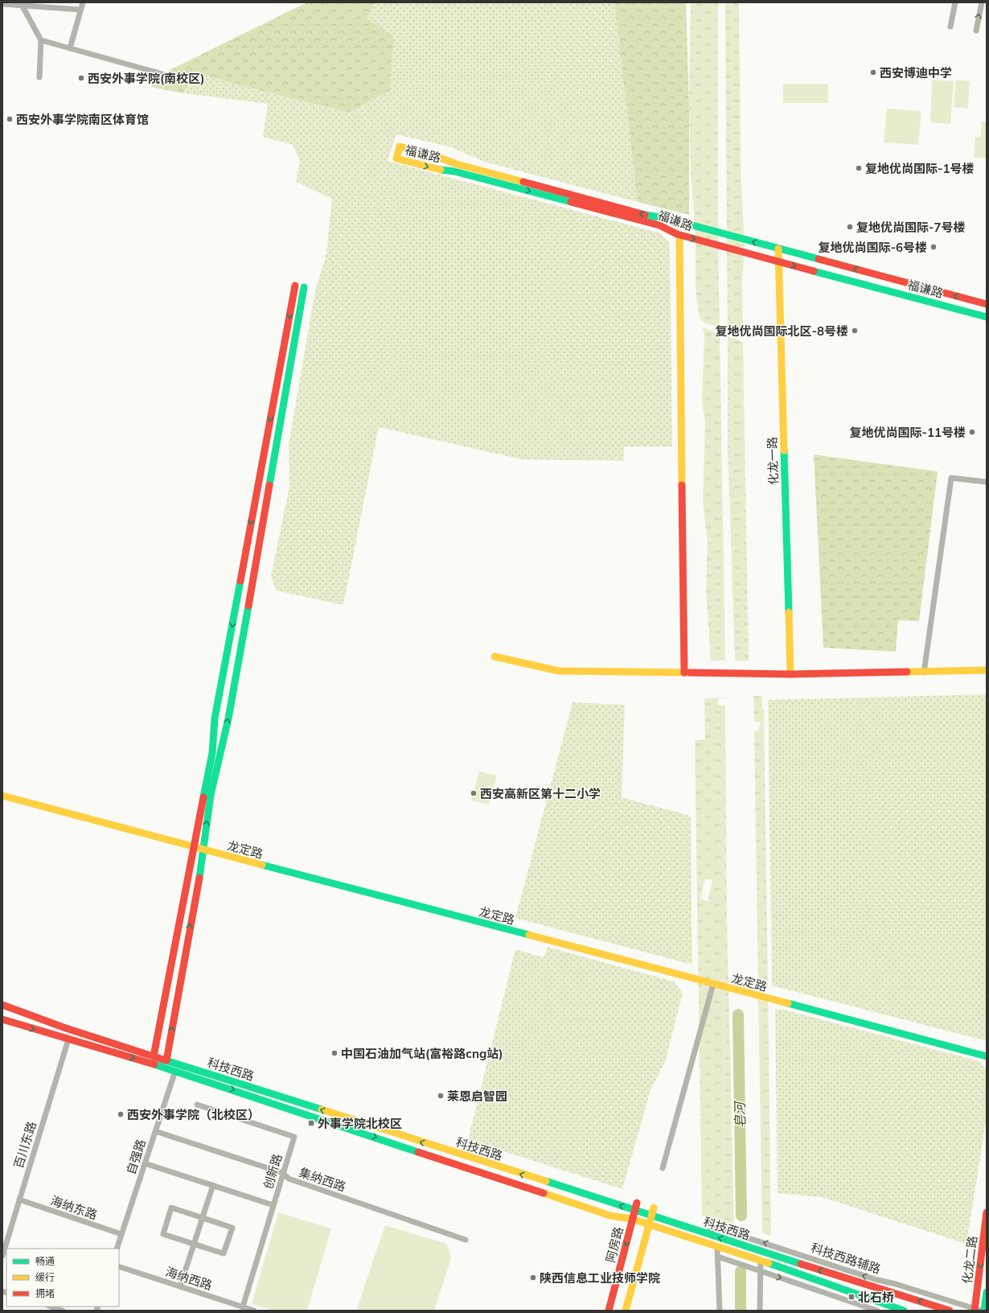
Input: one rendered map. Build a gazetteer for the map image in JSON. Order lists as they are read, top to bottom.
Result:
{
  "streets": {
    "street": [
      "福谦路",
      "化龙一路",
      "龙定路",
      "科技西路",
      "百川东路",
      "自强路",
      "创新路",
      "集纳西路",
      "海纳东路",
      "阿房路",
      "科技西路辅路",
      "化龙二路",
      "海纳西路"
    ]
  },
  "crossings": [
    ["福谦路", "化龙一路"],
    ["科技西路", "百川东路"],
    ["科技西路", "自强路"],
    ["科技西路", "阿房路"],
    ["科技西路", "科技西路辅路"],
    ["百川东路", "海纳东路"],
    ["自强路", "集纳西路"],
    ["自强路", "海纳东路"],
    ["创新路", "集纳西路"],
    ["创新路", "海纳西路"],
    ["科技西路辅路", "化龙二路"]
  ],
  "one_way": ["化龙二路"],
  "water": ["皂河"],
  "places": {
    "other": [
      "西安博迪中学",
      "西安外事学院(南校区)",
      "西安外事学院南区体育馆",
      "复地优尚国际-1号楼",
      "复地优尚国际-7号楼",
      "复地优尚国际-6号楼",
      "复地优尚国际北区-8号楼",
      "复地优尚国际-11号楼",
      "西安高新区第十二小学",
      "中国石油加气站(富裕路cng站)",
      "莱恩启智园",
      "西安外事学院（北校区）",
      "陕西信息工业技师学院"
    ],
    "transit": ["外事学院北校区", "北石桥"]
  },
  "legend": ["畅通", "缓行", "拥堵"]
}
